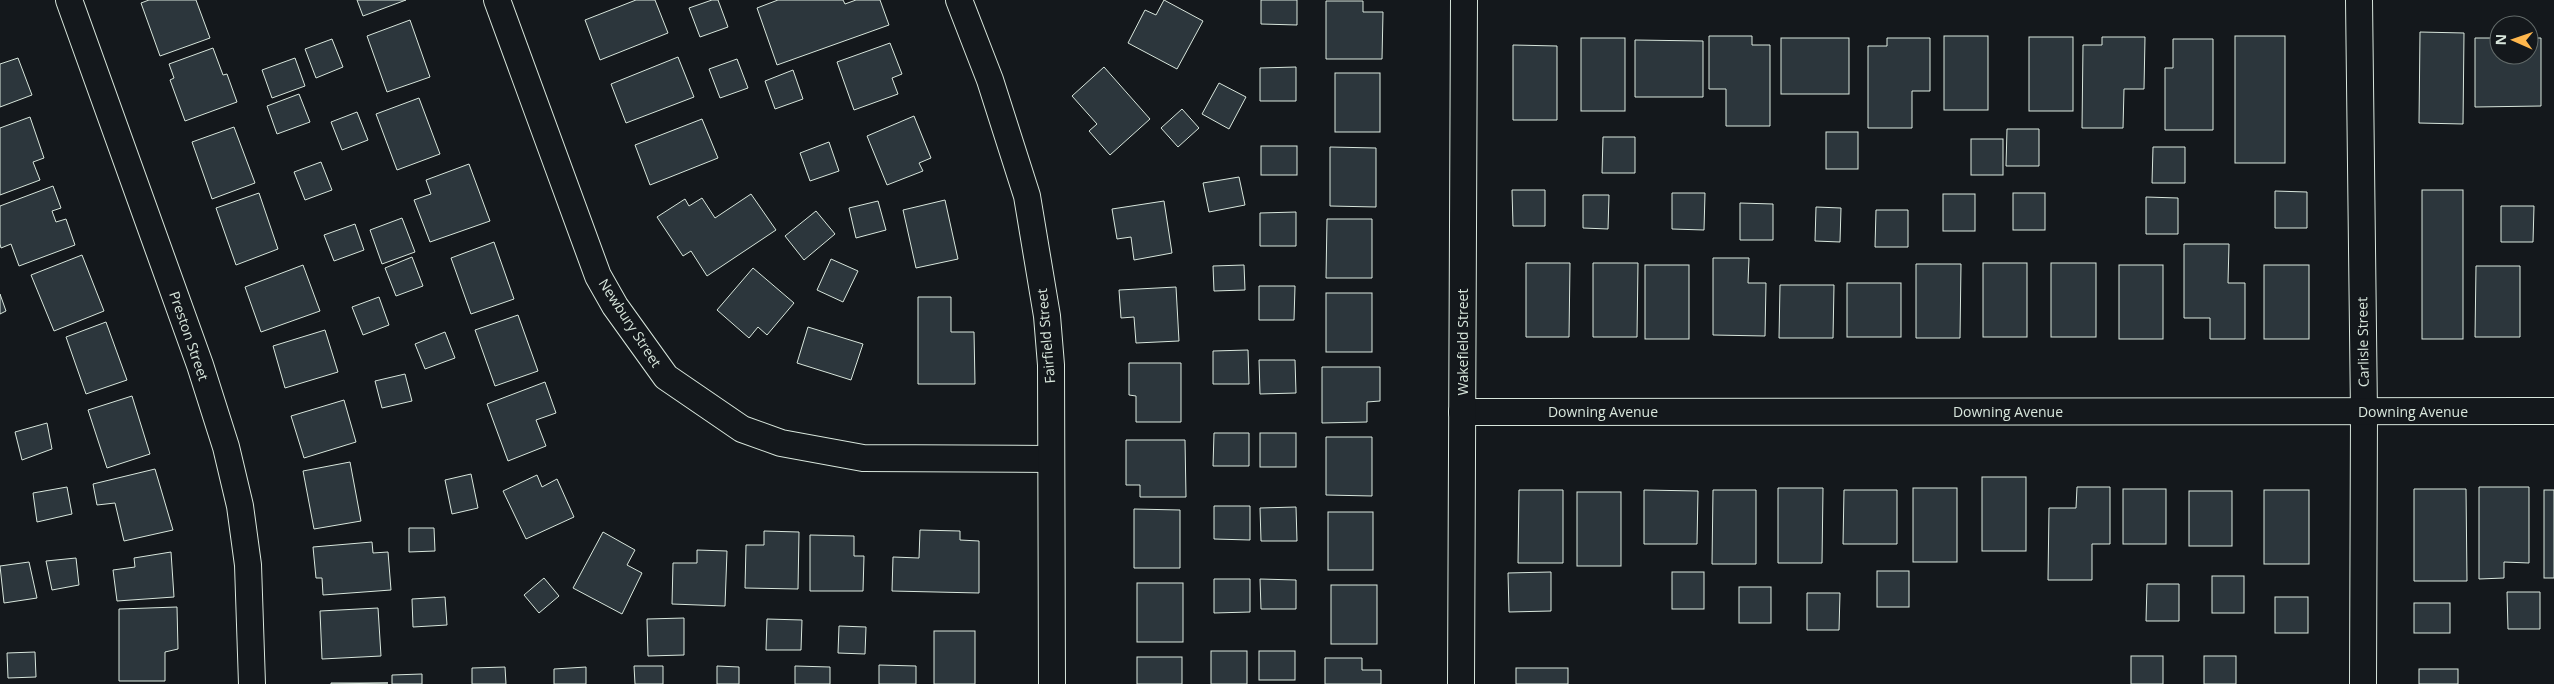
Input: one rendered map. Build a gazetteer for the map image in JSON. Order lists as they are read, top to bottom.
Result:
{
  "streets": {
    "street": [
      "Newbury Street",
      "Preston Street",
      "Fairfield Street",
      "Wakefield Street",
      "Carlisle Street",
      "Downing Avenue"
    ]
  },
  "crossings": [
    ["Newbury Street", "Fairfield Street"],
    ["Wakefield Street", "Downing Avenue"],
    ["Carlisle Street", "Downing Avenue"]
  ],
  "north": "left"
}
